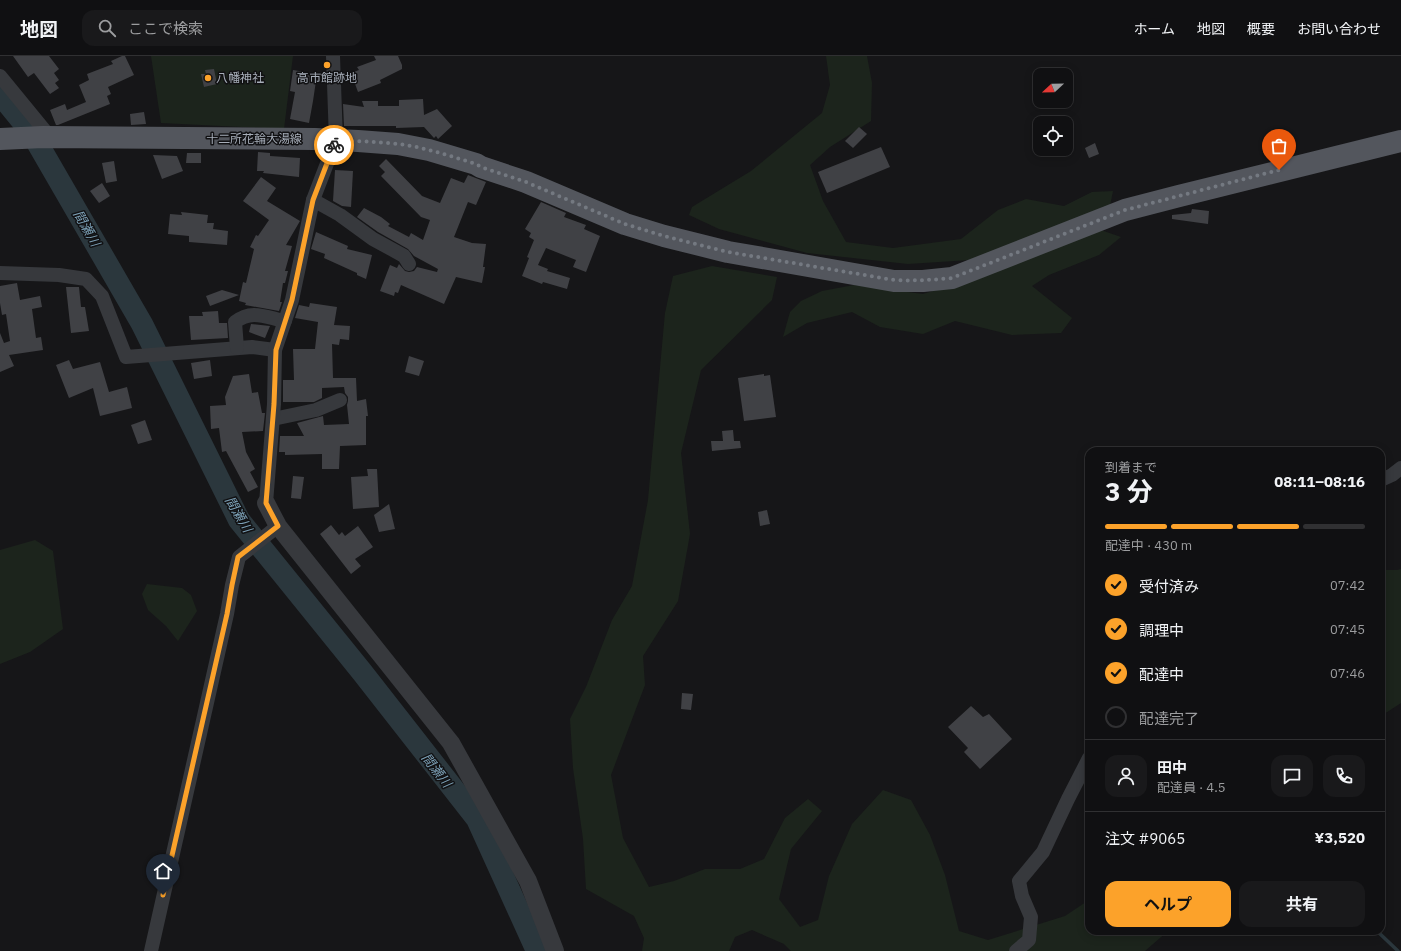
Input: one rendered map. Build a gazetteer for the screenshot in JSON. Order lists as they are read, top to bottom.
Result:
{
  "streets": {
    "main road": ["十二所花輪大湯線"]
  },
  "water": ["間瀬川"],
  "places": ["高市館跡地", "八幡神社"],
  "north": "left",
  "page": {
    "header": "地図",
    "search": "ここで検索",
    "nav": [
      "ホーム",
      "地図",
      "概要",
      "お問い合わせ"
    ],
    "heading": ["3 分", "到着まで", "08:11–08:16"],
    "panel": [
      "田中",
      "配達員 · 4.5",
      "注文 #9065",
      "¥3,520"
    ],
    "bar": "配達中 · 430 m",
    "list": [
      ["受付済み", "07:42"],
      ["調理中", "07:45"],
      ["配達中", "07:46"],
      "配達完了"
    ],
    "buttons": ["ヘルプ", "共有"]
  }
}
